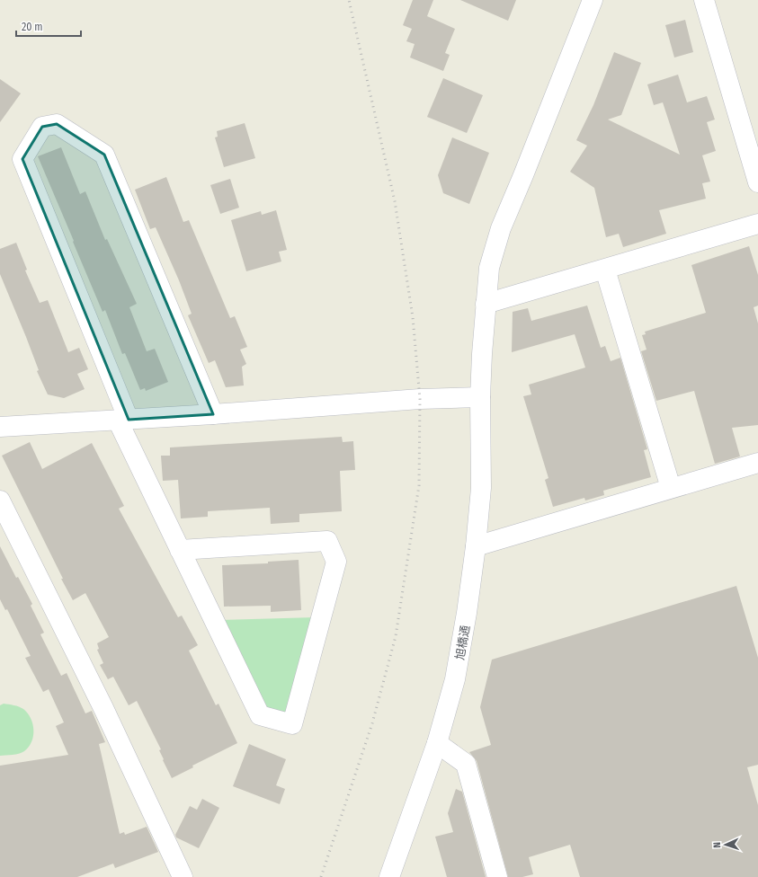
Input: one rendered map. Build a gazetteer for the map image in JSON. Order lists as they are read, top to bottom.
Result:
{
  "streets": {
    "street": ["旭橋通"]
  },
  "scale_bar": "20 m",
  "north": "left"
}
